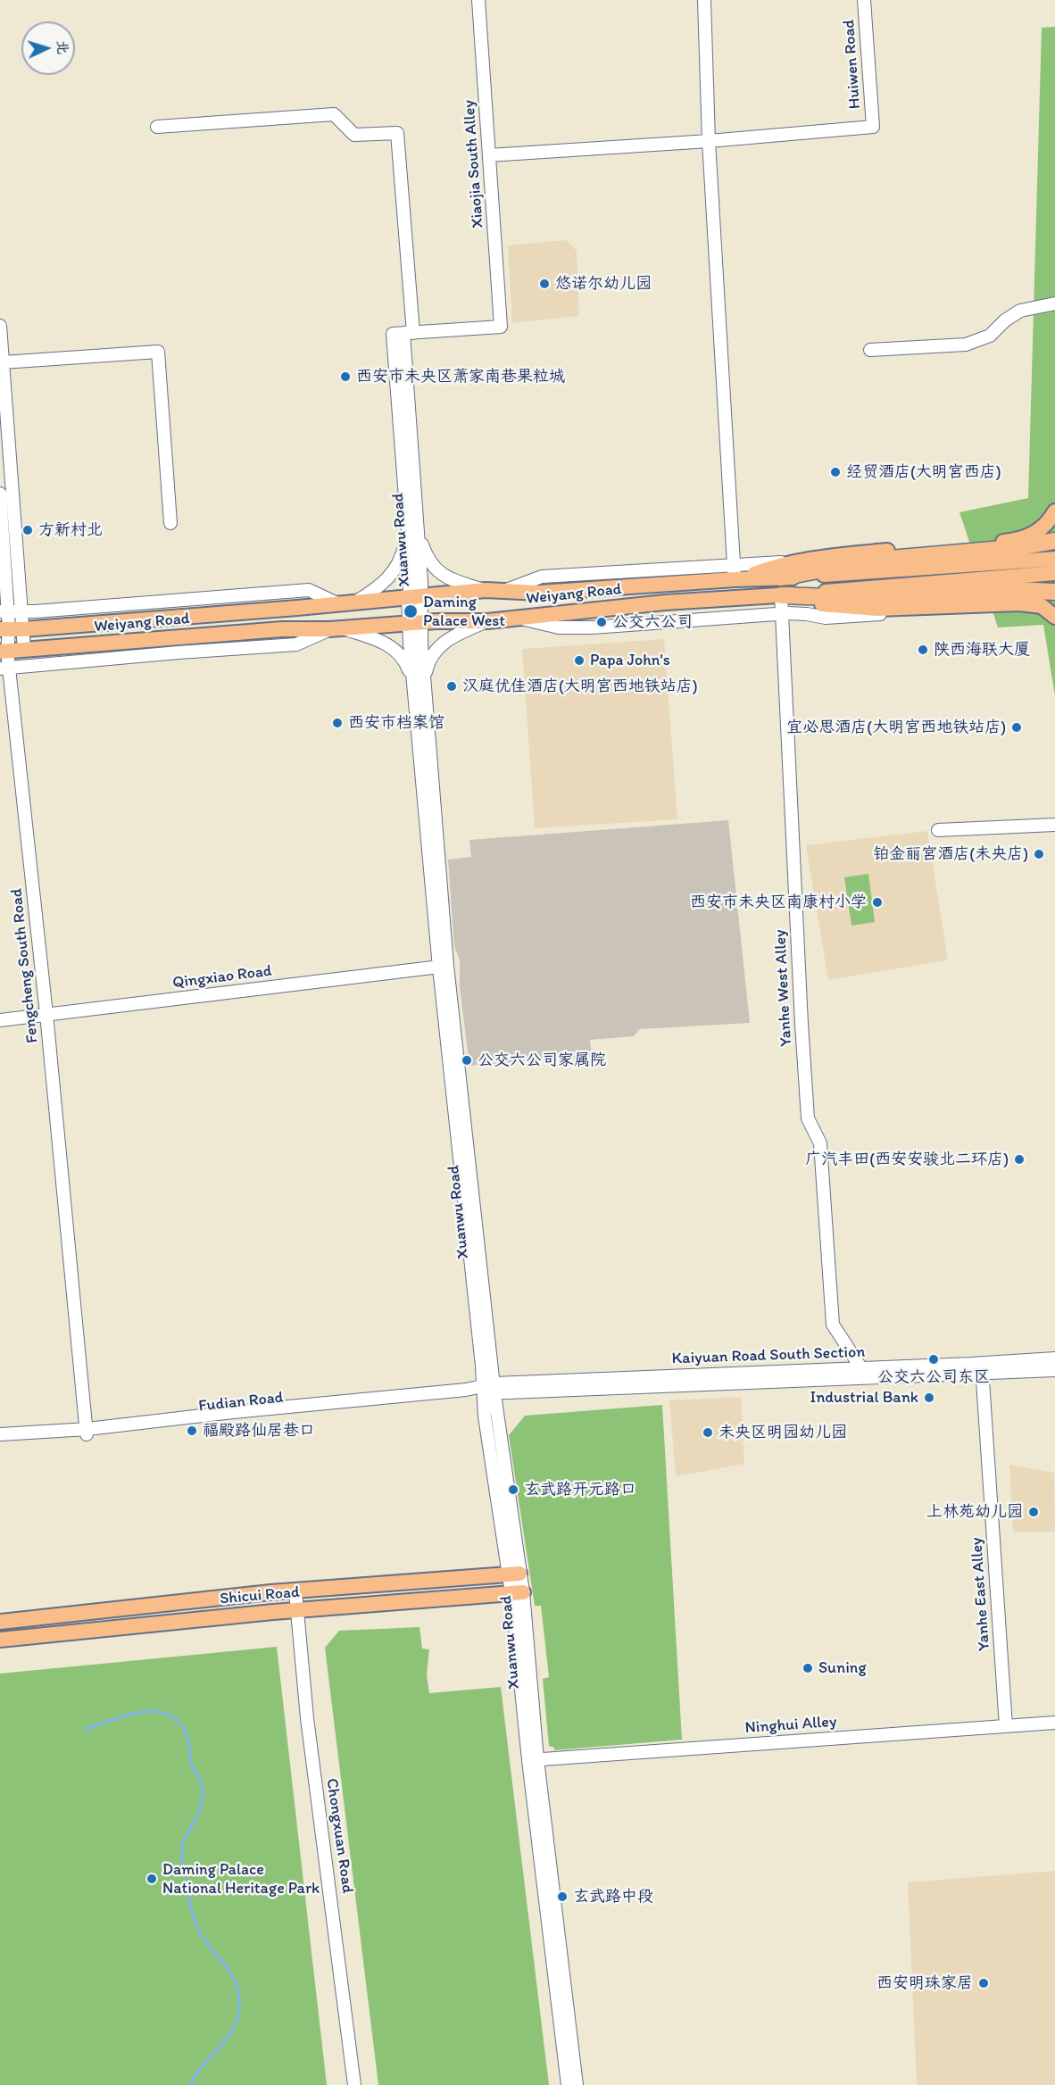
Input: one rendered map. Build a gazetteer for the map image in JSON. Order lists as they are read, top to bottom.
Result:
{
  "streets": {
    "main road": ["Weiyang Road", "Shicui Road"],
    "street": [
      "Huiwen Road",
      "Xiaojia South Alley",
      "Xuanwu Road",
      "Fengcheng South Road",
      "Qingxiao Road",
      "Yanhe West Alley",
      "Kaiyuan Road South Section",
      "Fudian Road",
      "Yanhe East Alley",
      "Ninghui Alley",
      "Chongxuan Road"
    ]
  },
  "crossings": [
    ["Xiaojia South Alley", "Xuanwu Road"],
    ["Xuanwu Road", "Weiyang Road"],
    ["Xuanwu Road", "Qingxiao Road"],
    ["Xuanwu Road", "Kaiyuan Road South Section"],
    ["Xuanwu Road", "Fudian Road"],
    ["Xuanwu Road", "Shicui Road"],
    ["Xuanwu Road", "Ninghui Alley"],
    ["Weiyang Road", "Fengcheng South Road"],
    ["Weiyang Road", "Yanhe West Alley"],
    ["Fengcheng South Road", "Qingxiao Road"],
    ["Fengcheng South Road", "Fudian Road"],
    ["Yanhe West Alley", "Kaiyuan Road South Section"],
    ["Kaiyuan Road South Section", "Fudian Road"],
    ["Kaiyuan Road South Section", "Yanhe East Alley"],
    ["Yanhe East Alley", "Ninghui Alley"],
    ["Shicui Road", "Chongxuan Road"]
  ],
  "places": [
    "悠诺尔幼儿园",
    "西安市未央区萧家南巷果粒城",
    "经贸酒店(大明宫西店)",
    "方新村北",
    "Daming Palace West",
    "公交六公司",
    "陕西海联大厦",
    "Papa John's",
    "汉庭优佳酒店(大明宫西地铁站店)",
    "西安市档案馆",
    "宜必思酒店(大明宫西地铁站店)",
    "铂金丽宫酒店(未央店)",
    "西安市未央区南康村小学",
    "公交六公司家属院",
    "广汽丰田(西安安骏北二环店)",
    "公交六公司东区",
    "Industrial Bank",
    "福殿路仙居巷口",
    "未央区明园幼儿园",
    "玄武路开元路口",
    "上林苑幼儿园",
    "Suning",
    "Daming Palace National Heritage Park",
    "玄武路中段",
    "西安明珠家居"
  ],
  "north": "right"
}
